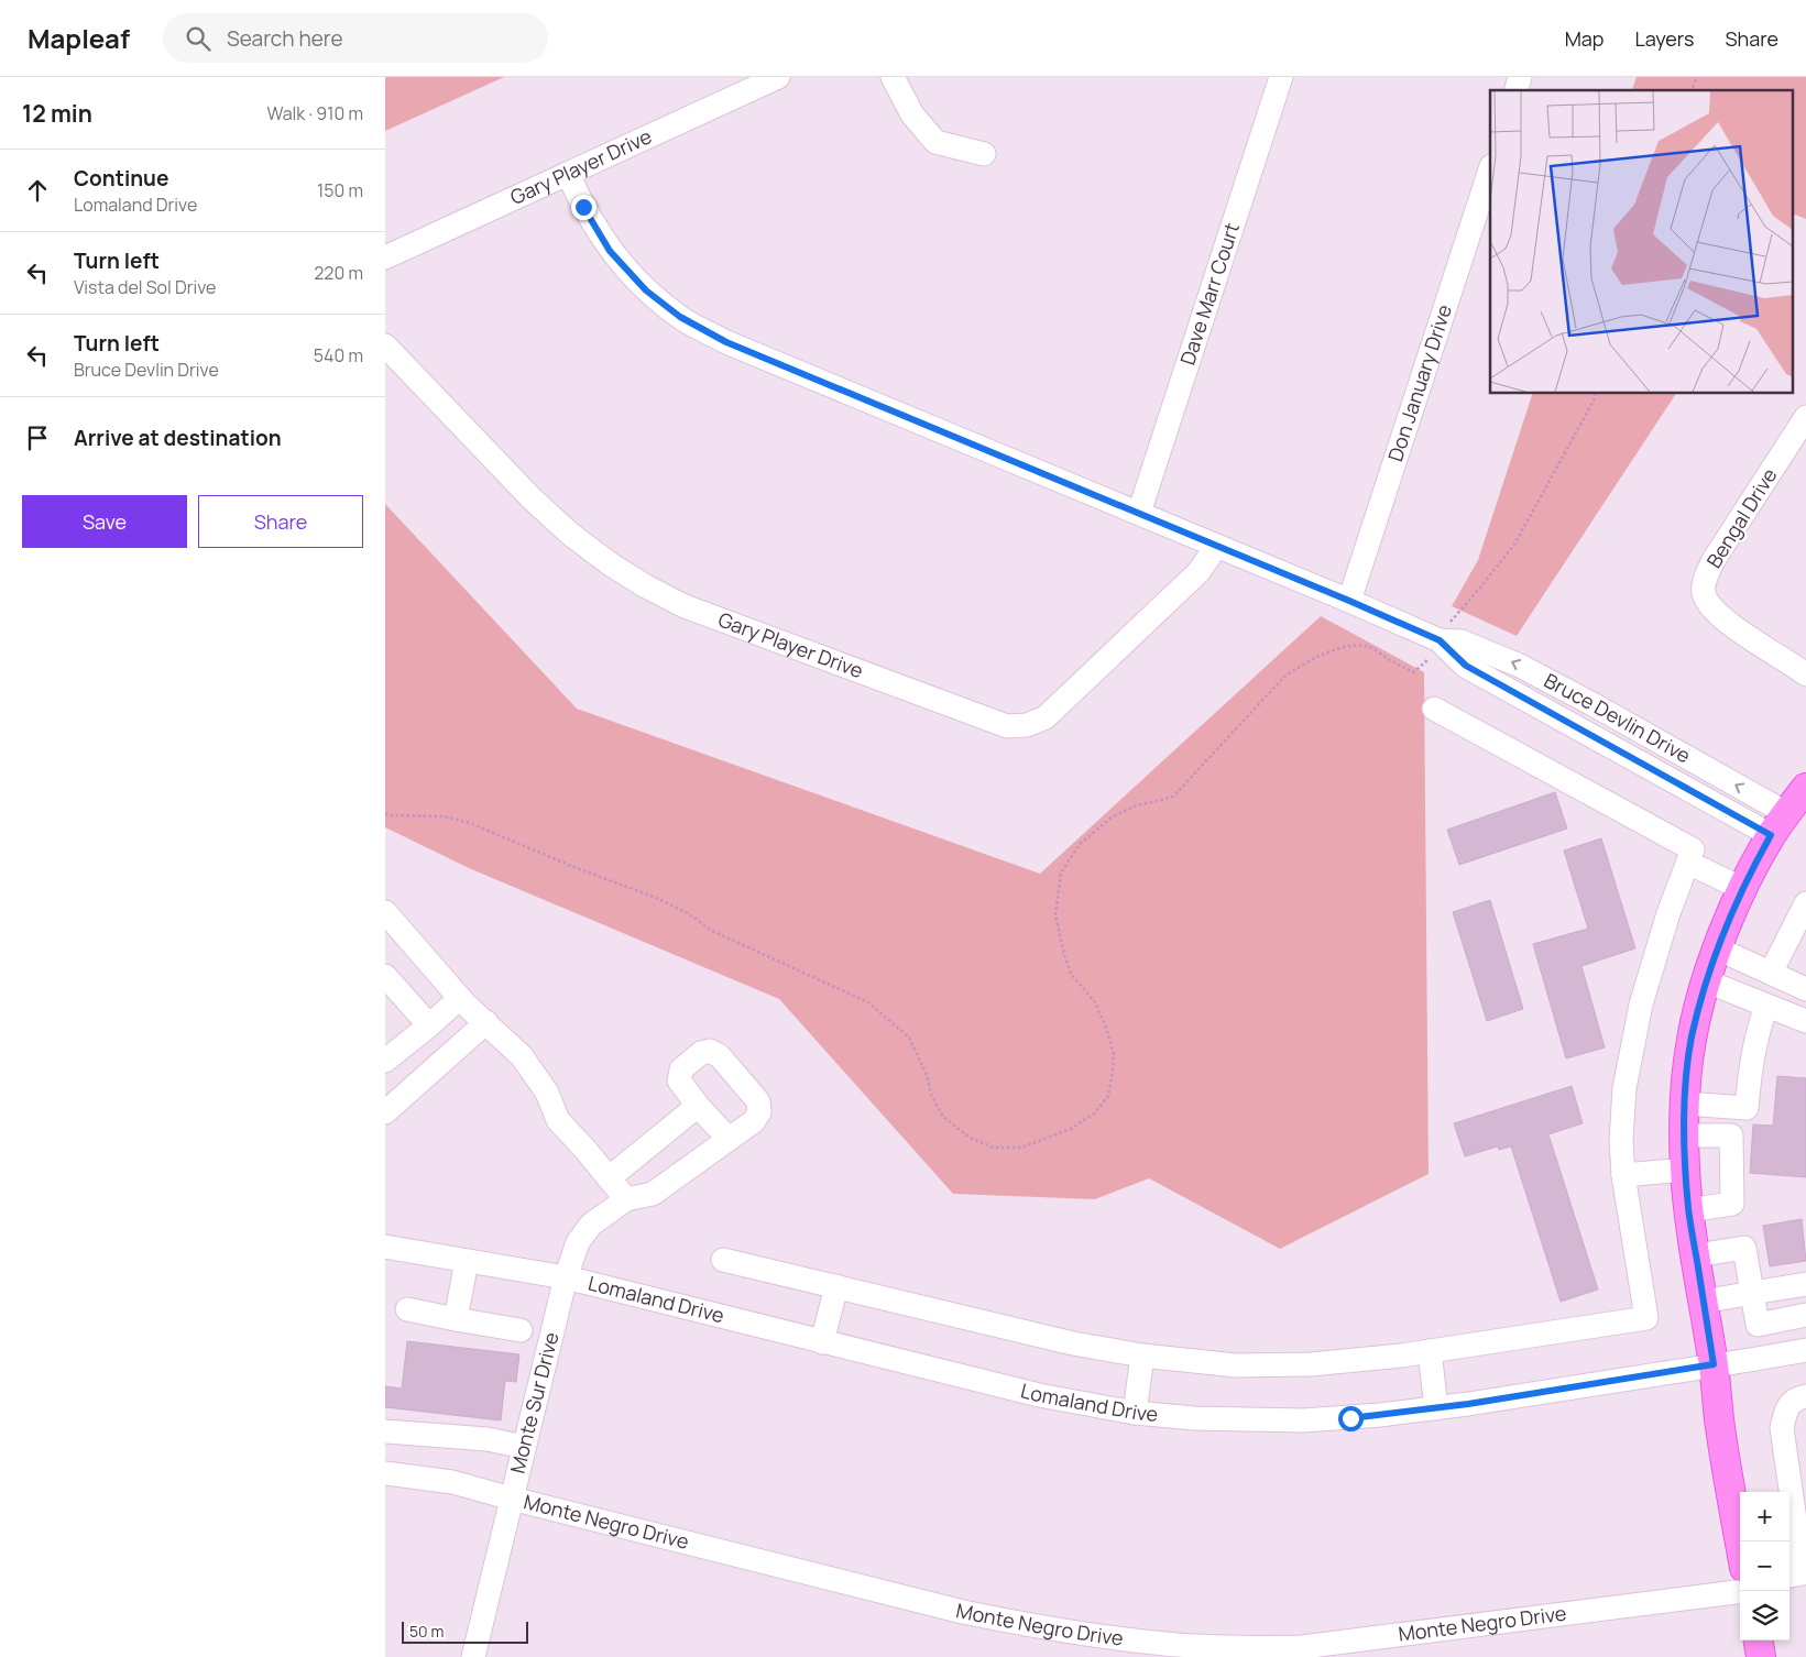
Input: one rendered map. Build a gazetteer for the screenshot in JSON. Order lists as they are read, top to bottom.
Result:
{
  "streets": {
    "street": [
      "Gary Player Drive",
      "Dave Marr Court",
      "Don January Drive",
      "Bengal Drive",
      "Bruce Devlin Drive",
      "Lomaland Drive",
      "Monte Sur Drive",
      "Monte Negro Drive"
    ]
  },
  "crossings": [
    ["Gary Player Drive", "Bruce Devlin Drive"],
    ["Dave Marr Court", "Bruce Devlin Drive"],
    ["Don January Drive", "Bruce Devlin Drive"],
    ["Lomaland Drive", "Monte Sur Drive"],
    ["Monte Sur Drive", "Monte Negro Drive"]
  ],
  "scale_bar": "50 m",
  "page": {
    "header": "Mapleaf",
    "search": "Search here",
    "nav": ["Map", "Layers", "Share"],
    "heading": ["12 min", "Walk · 910 m"],
    "list": [
      ["Continue", "Lomaland Drive", "150 m"],
      ["Turn left", "Vista del Sol Drive", "220 m"],
      ["Turn left", "Bruce Devlin Drive", "540 m"],
      "Arrive at destination"
    ],
    "buttons": ["Save", "Share"],
    "map_buttons": ["+", "−"],
    "scale": "50 m"
  }
}
